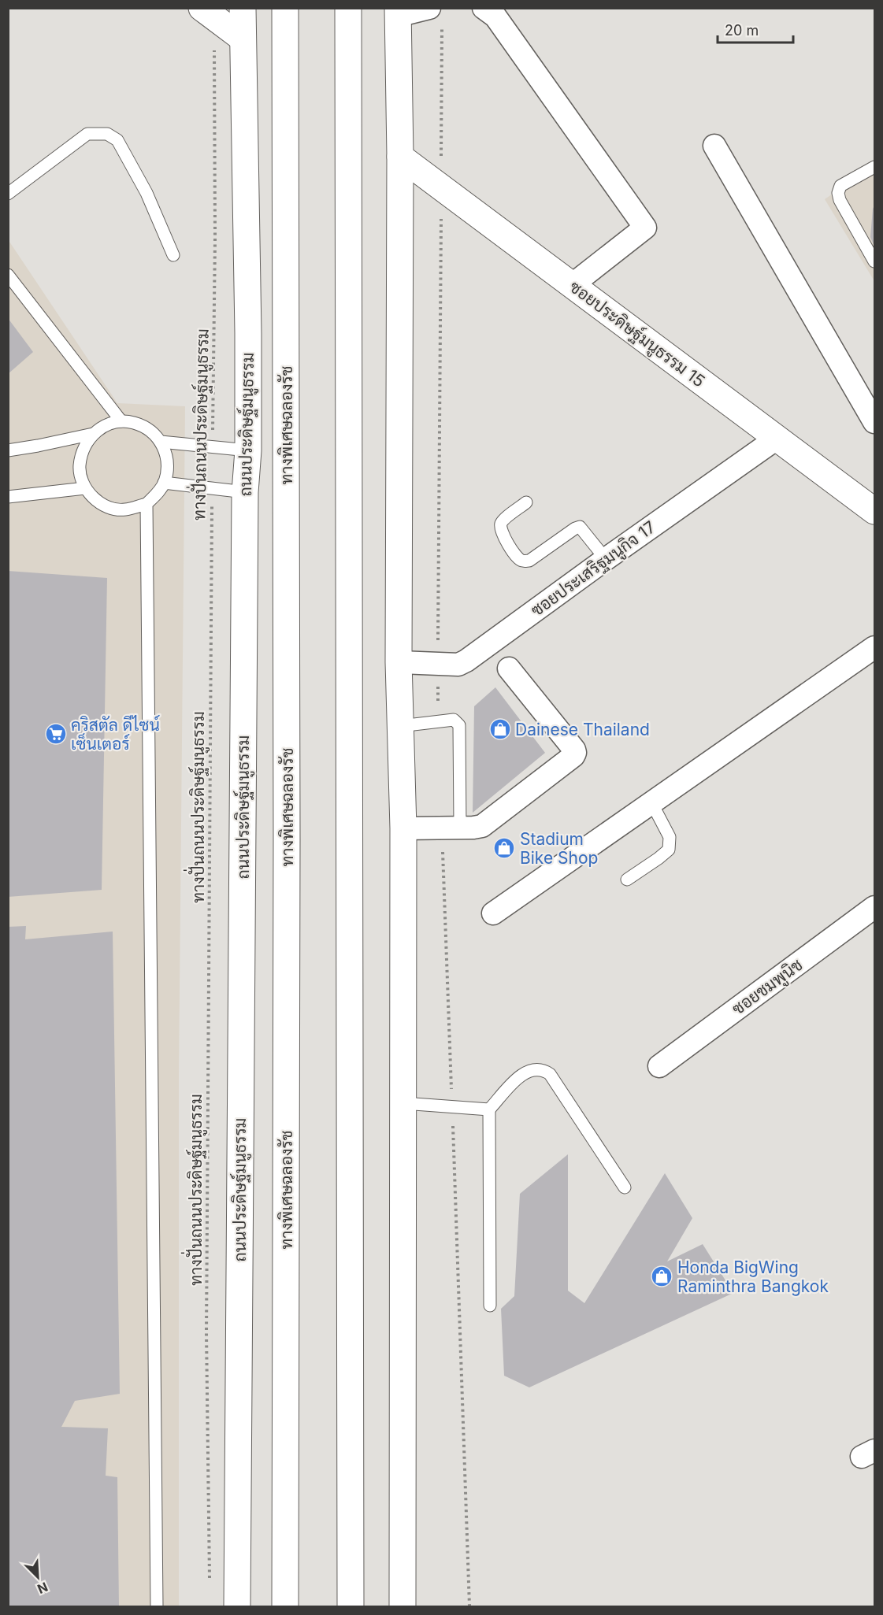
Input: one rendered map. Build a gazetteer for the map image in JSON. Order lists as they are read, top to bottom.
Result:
{
  "streets": {
    "main road": ["ซอยประดิษฐ์มนูธรรม 15", "ถนนประดิษฐ์มนูธรรม", "ทางพิเศษฉลองรัช"],
    "street": ["ซอยประเสริฐมนูกิจ 17", "ซอยชมพูนิช"],
    "path": ["ทางปั่นถนนประดิษฐ์มนูธรรม"]
  },
  "crossings": [
    ["ซอยประดิษฐ์มนูธรรม 15", "ซอยประเสริฐมนูกิจ 17"]
  ],
  "places": {
    "shop": ["Dainese Thailand", "Stadium Bike Shop", "Honda BigWing Raminthra Bangkok"],
    "supermarket": ["คริสตัล ดีไซน์ เซ็นเตอร์"]
  },
  "scale_bar": "20 m",
  "north": "bottom right"
}
